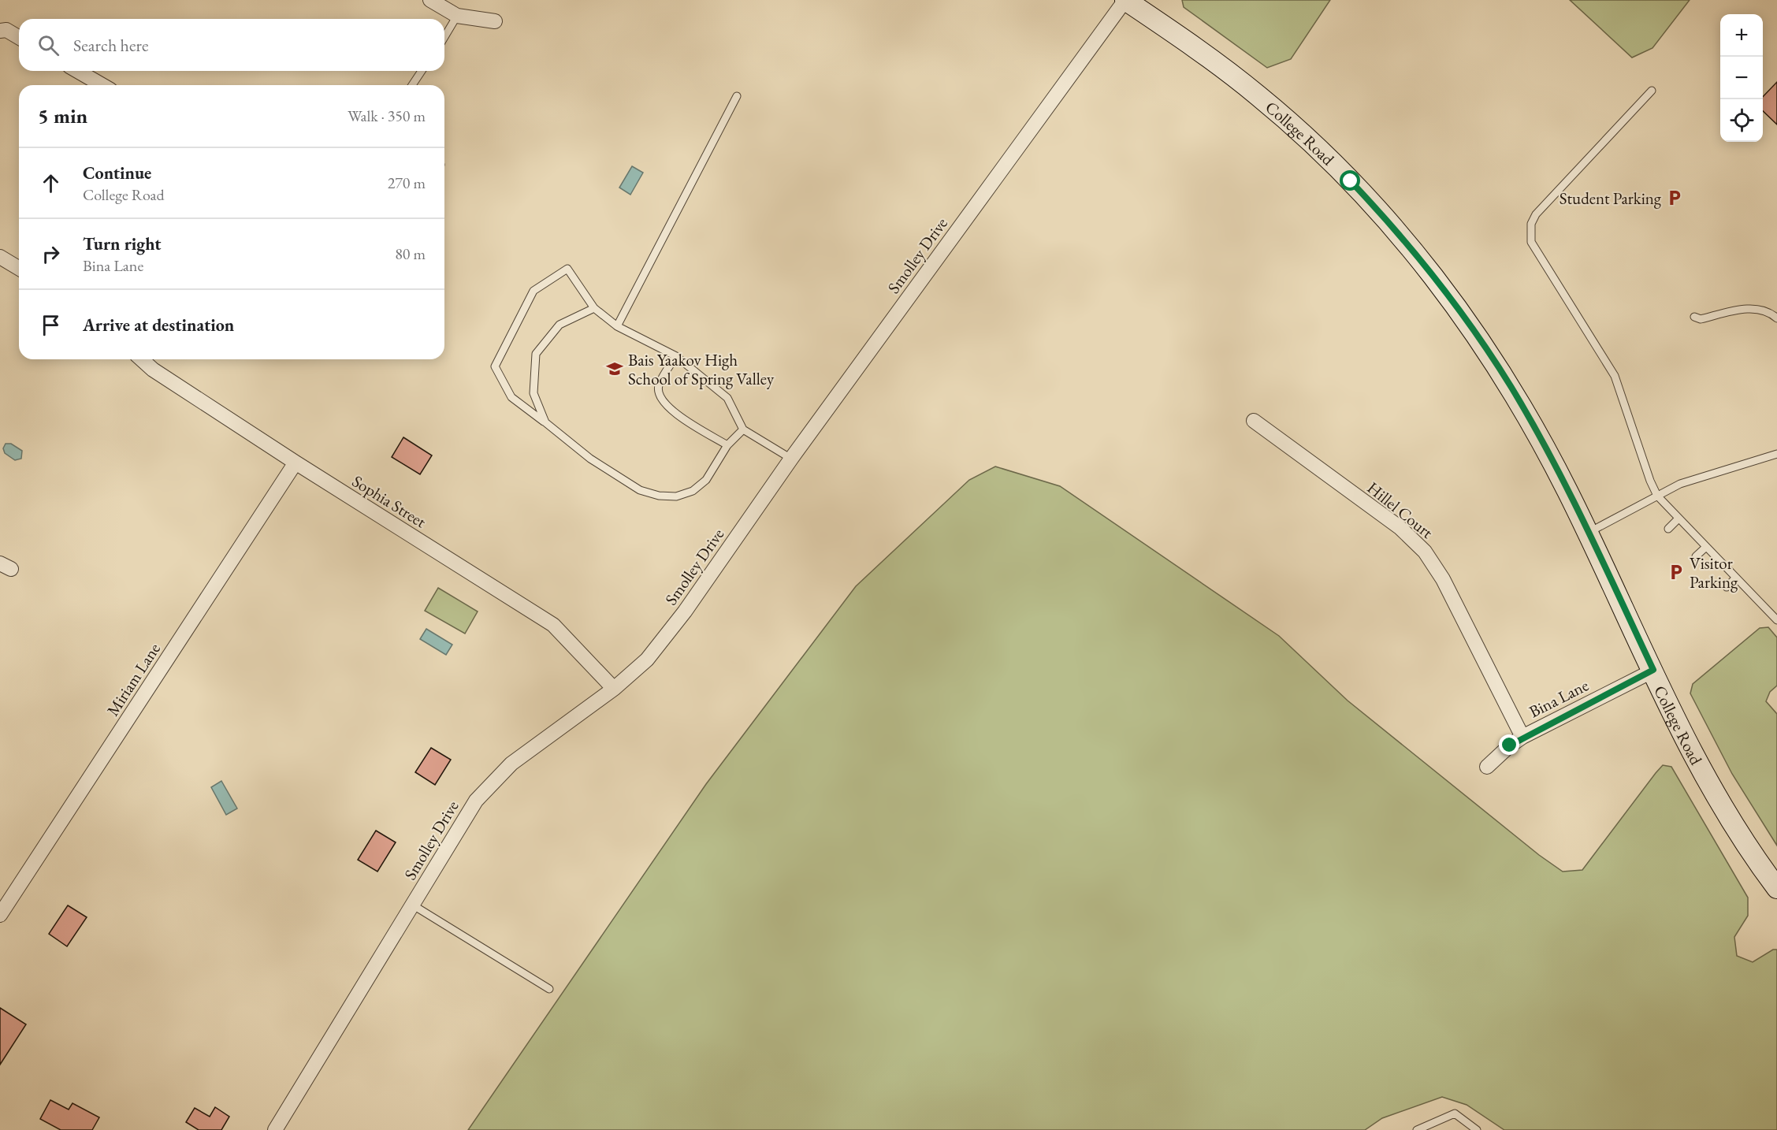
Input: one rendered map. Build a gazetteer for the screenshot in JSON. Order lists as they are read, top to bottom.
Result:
{
  "streets": {
    "street": [
      "College Road",
      "Smolley Drive",
      "Sophia Street",
      "Hillel Court",
      "Miriam Lane",
      "Bina Lane"
    ]
  },
  "crossings": [
    ["College Road", "Smolley Drive"],
    ["College Road", "Bina Lane"],
    ["Smolley Drive", "Sophia Street"],
    ["Sophia Street", "Miriam Lane"],
    ["Hillel Court", "Bina Lane"]
  ],
  "places": {
    "parking": ["Student Parking", "Visitor Parking"],
    "school or university": ["Bais Yaakov High School of Spring Valley"]
  },
  "page": {
    "map_buttons": ["+", "−"],
    "search": "Search here",
    "heading": ["5 min", "Walk · 350 m"],
    "list": [
      ["Continue", "College Road", "270 m"],
      ["Turn right", "Bina Lane", "80 m"],
      "Arrive at destination"
    ]
  }
}
